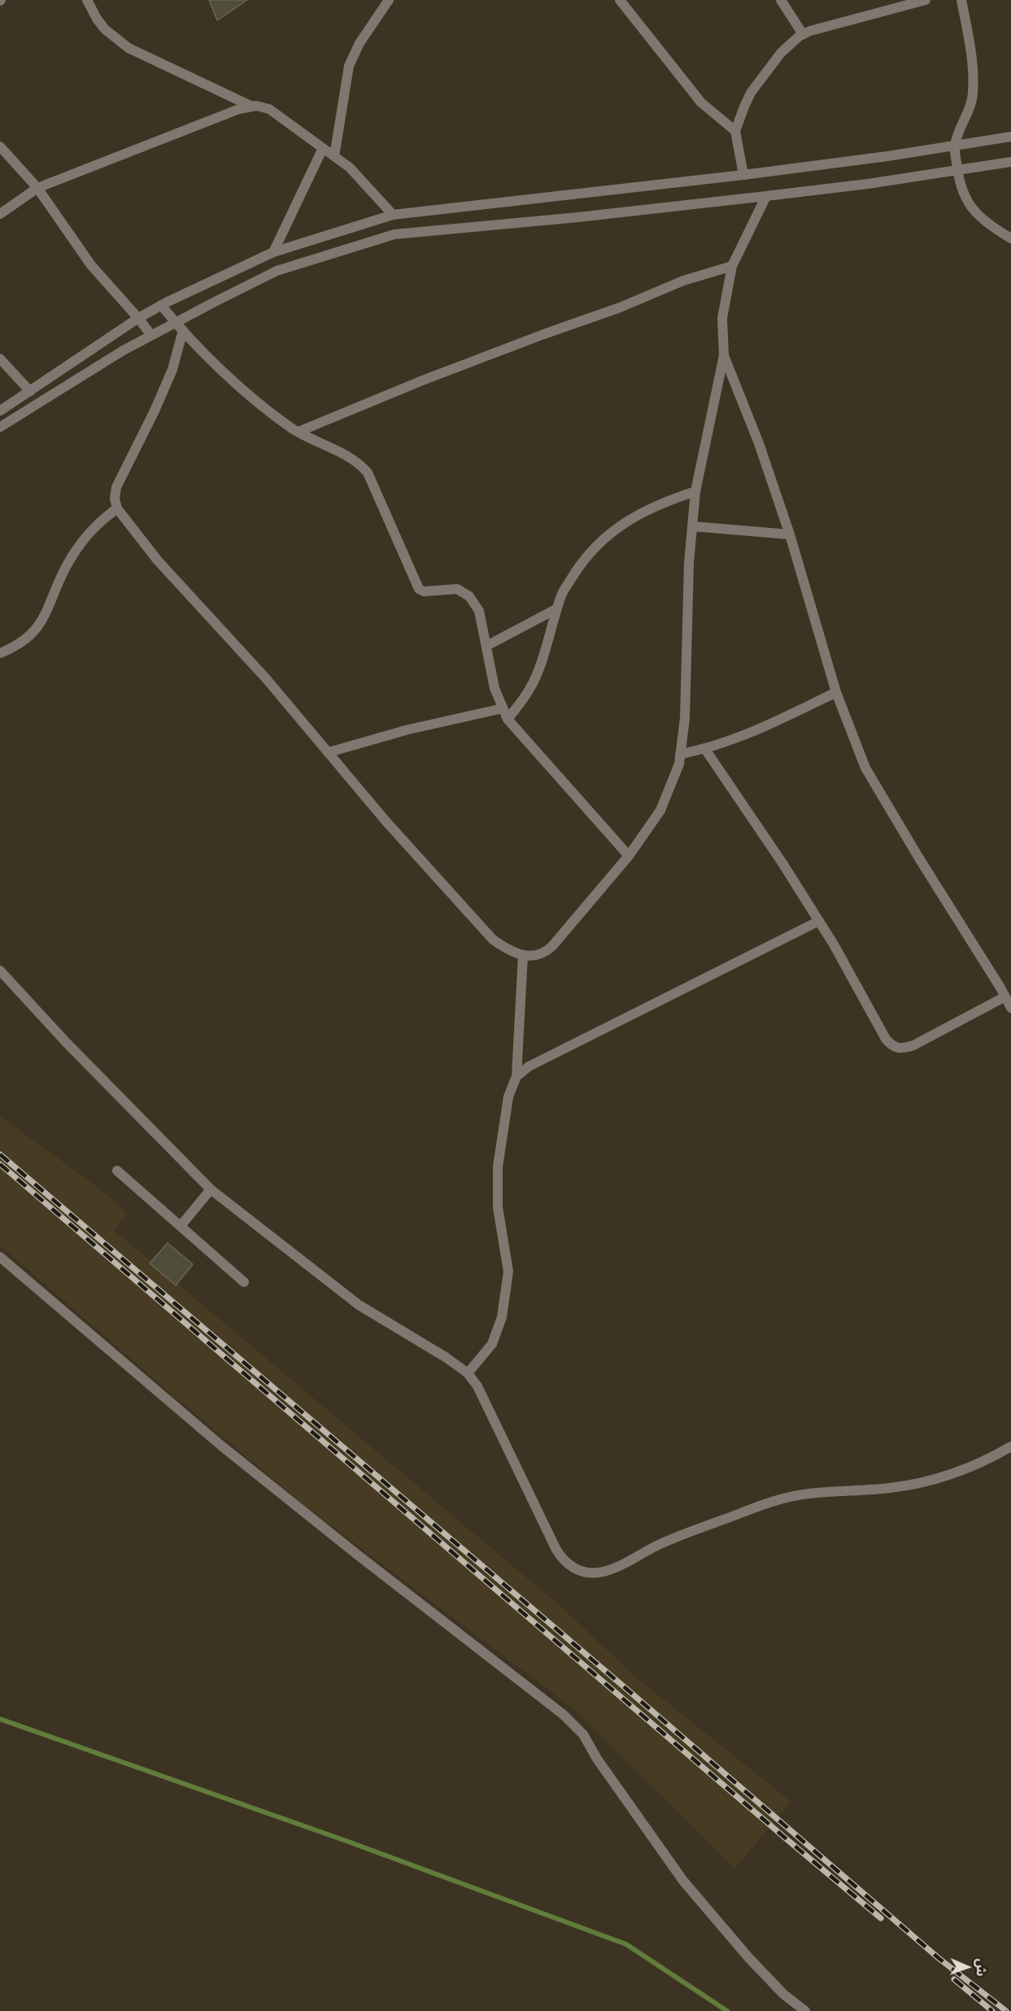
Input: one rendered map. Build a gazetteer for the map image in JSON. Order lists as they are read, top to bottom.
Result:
{
  "north": "right"
}
